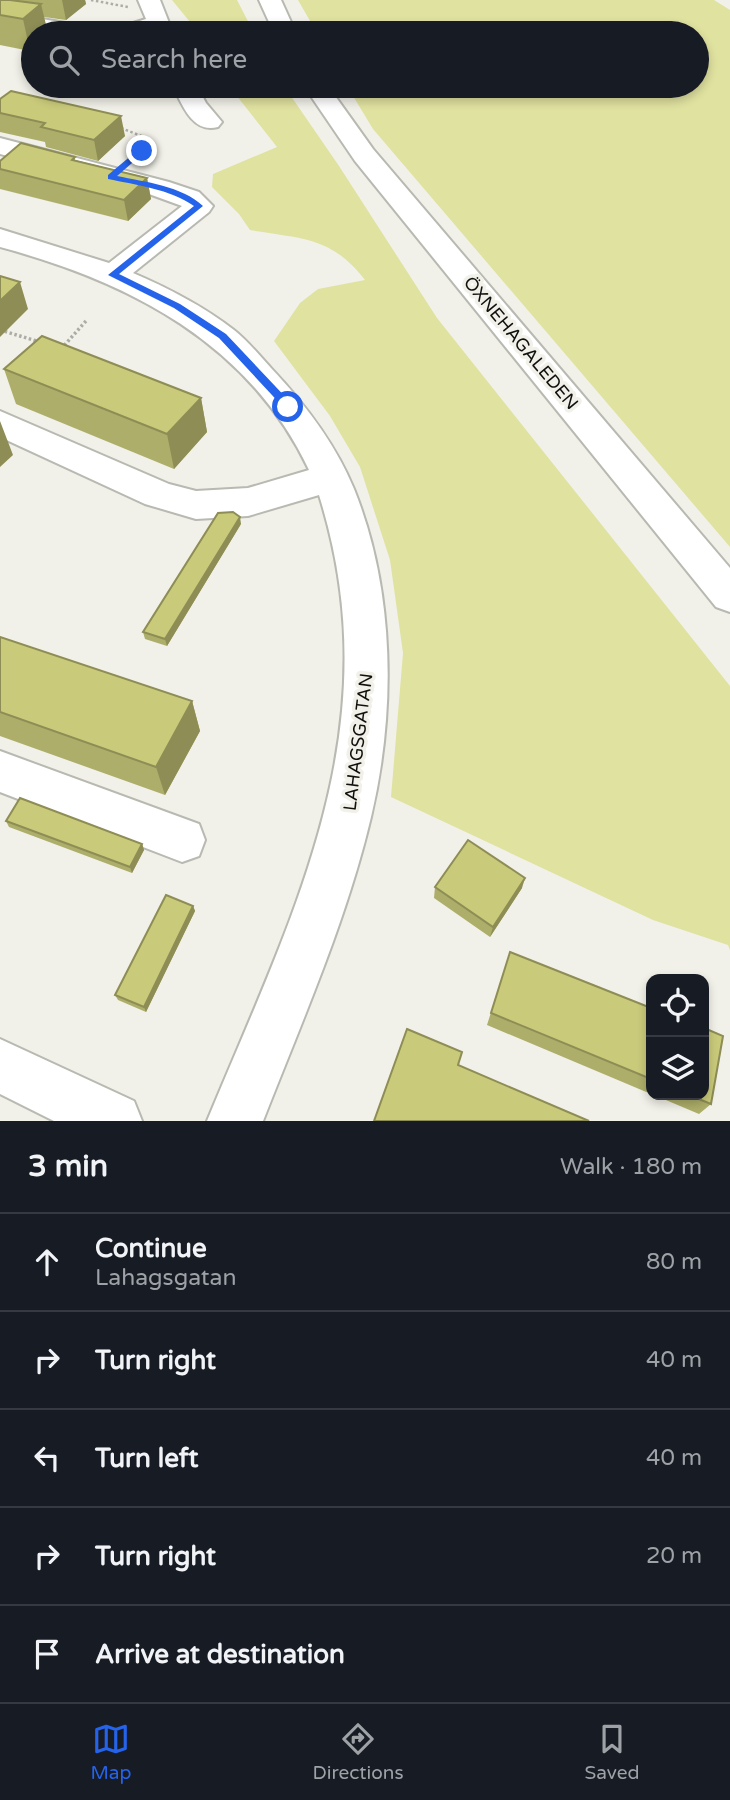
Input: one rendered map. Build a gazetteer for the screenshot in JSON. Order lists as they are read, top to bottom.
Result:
{
  "streets": {
    "street": ["ÖXNEHAGALEDEN", "LAHAGSGATAN"]
  },
  "page": {
    "search": "Search here",
    "heading": ["3 min", "Walk · 180 m"],
    "list": [
      ["Continue", "Lahagsgatan", "80 m"],
      ["Turn right", "40 m"],
      ["Turn left", "40 m"],
      ["Turn right", "20 m"],
      "Arrive at destination"
    ],
    "nav": ["Map", "Directions", "Saved"]
  }
}
